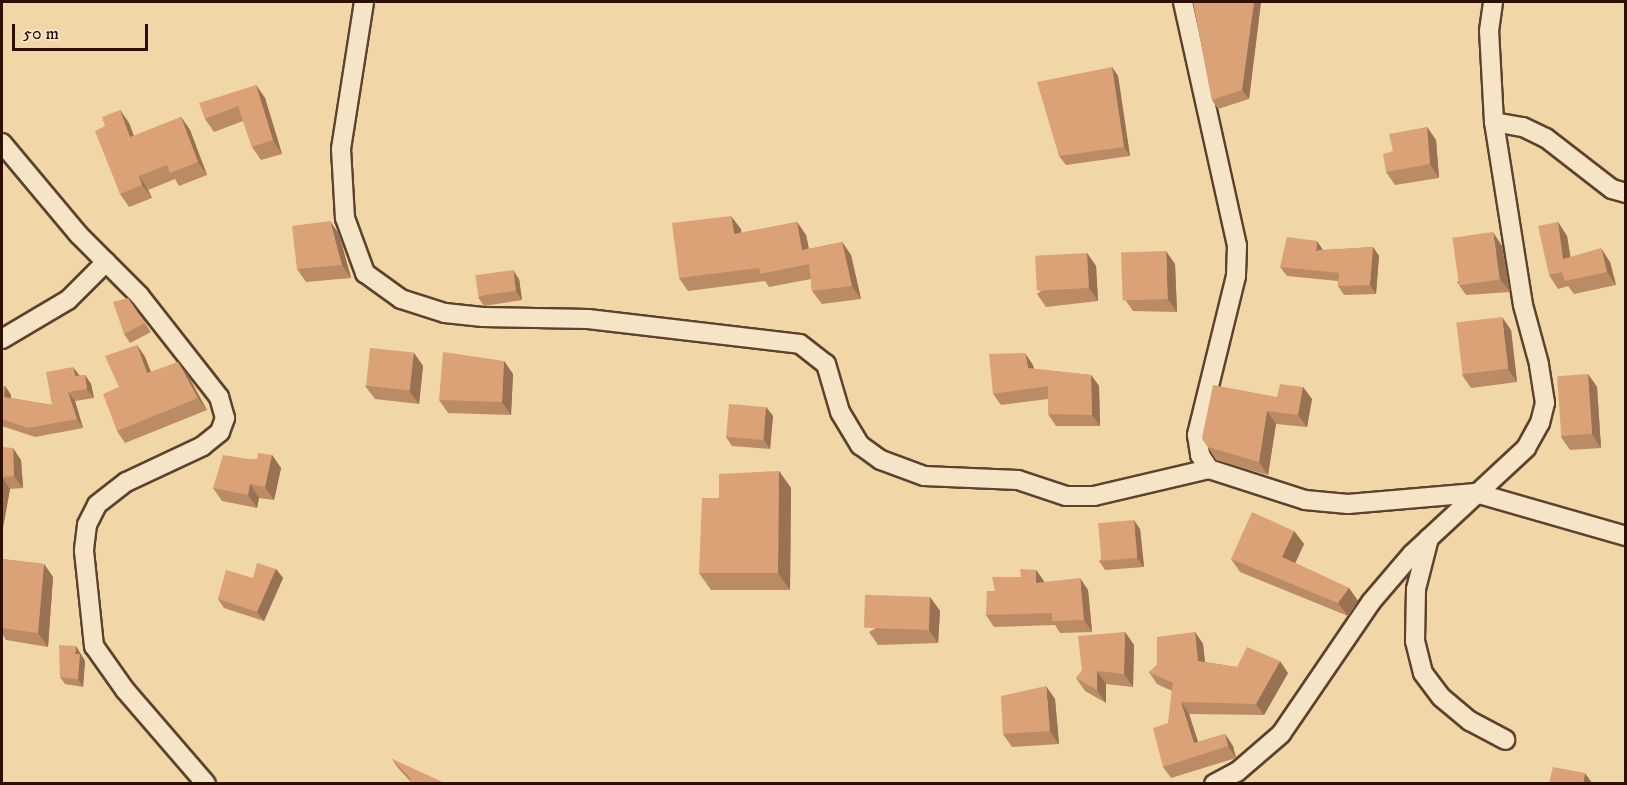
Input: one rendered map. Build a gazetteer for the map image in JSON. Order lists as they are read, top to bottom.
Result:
{
  "scale_bar": "50 m"
}
